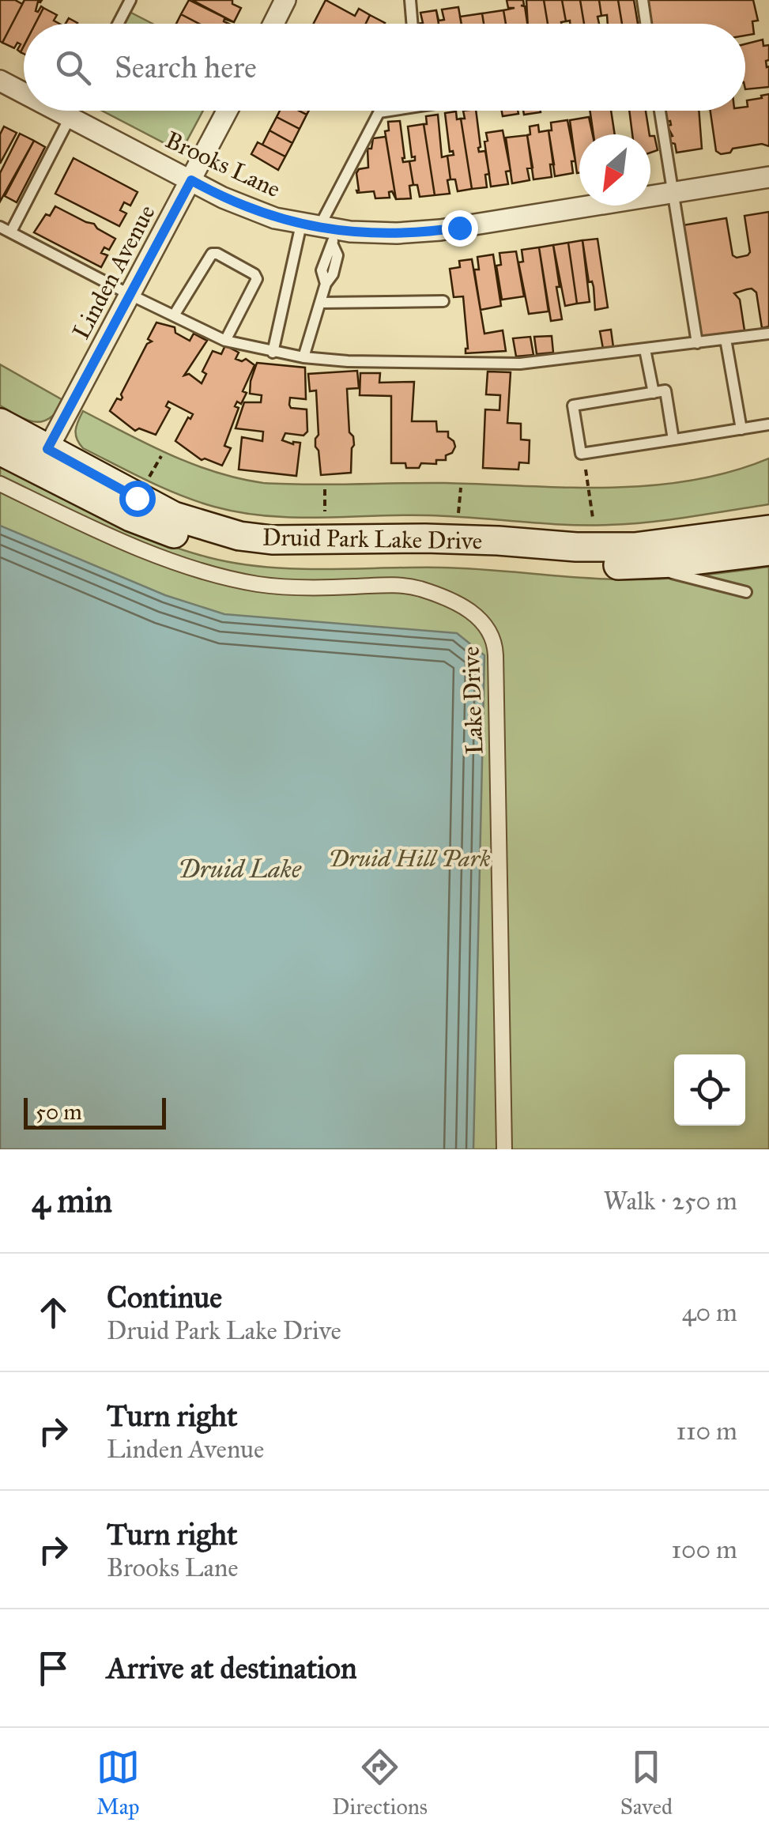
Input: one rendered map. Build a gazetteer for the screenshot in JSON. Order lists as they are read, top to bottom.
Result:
{
  "streets": {
    "main road": ["Druid Park Lake Drive"],
    "street": ["Brooks Lane", "Linden Avenue", "Lake Drive"]
  },
  "crossings": [
    ["Brooks Lane", "Linden Avenue"],
    ["Linden Avenue", "Druid Park Lake Drive"]
  ],
  "water": ["Druid Lake"],
  "parks": ["Druid Hill Park"],
  "scale_bar": "50 m",
  "north": "bottom left",
  "page": {
    "search": "Search here",
    "scale": "50 m",
    "heading": ["4 min", "Walk · 250 m"],
    "list": [
      ["Continue", "Druid Park Lake Drive", "40 m"],
      ["Turn right", "Linden Avenue", "110 m"],
      ["Turn right", "Brooks Lane", "100 m"],
      "Arrive at destination"
    ],
    "nav": ["Map", "Directions", "Saved"]
  }
}
